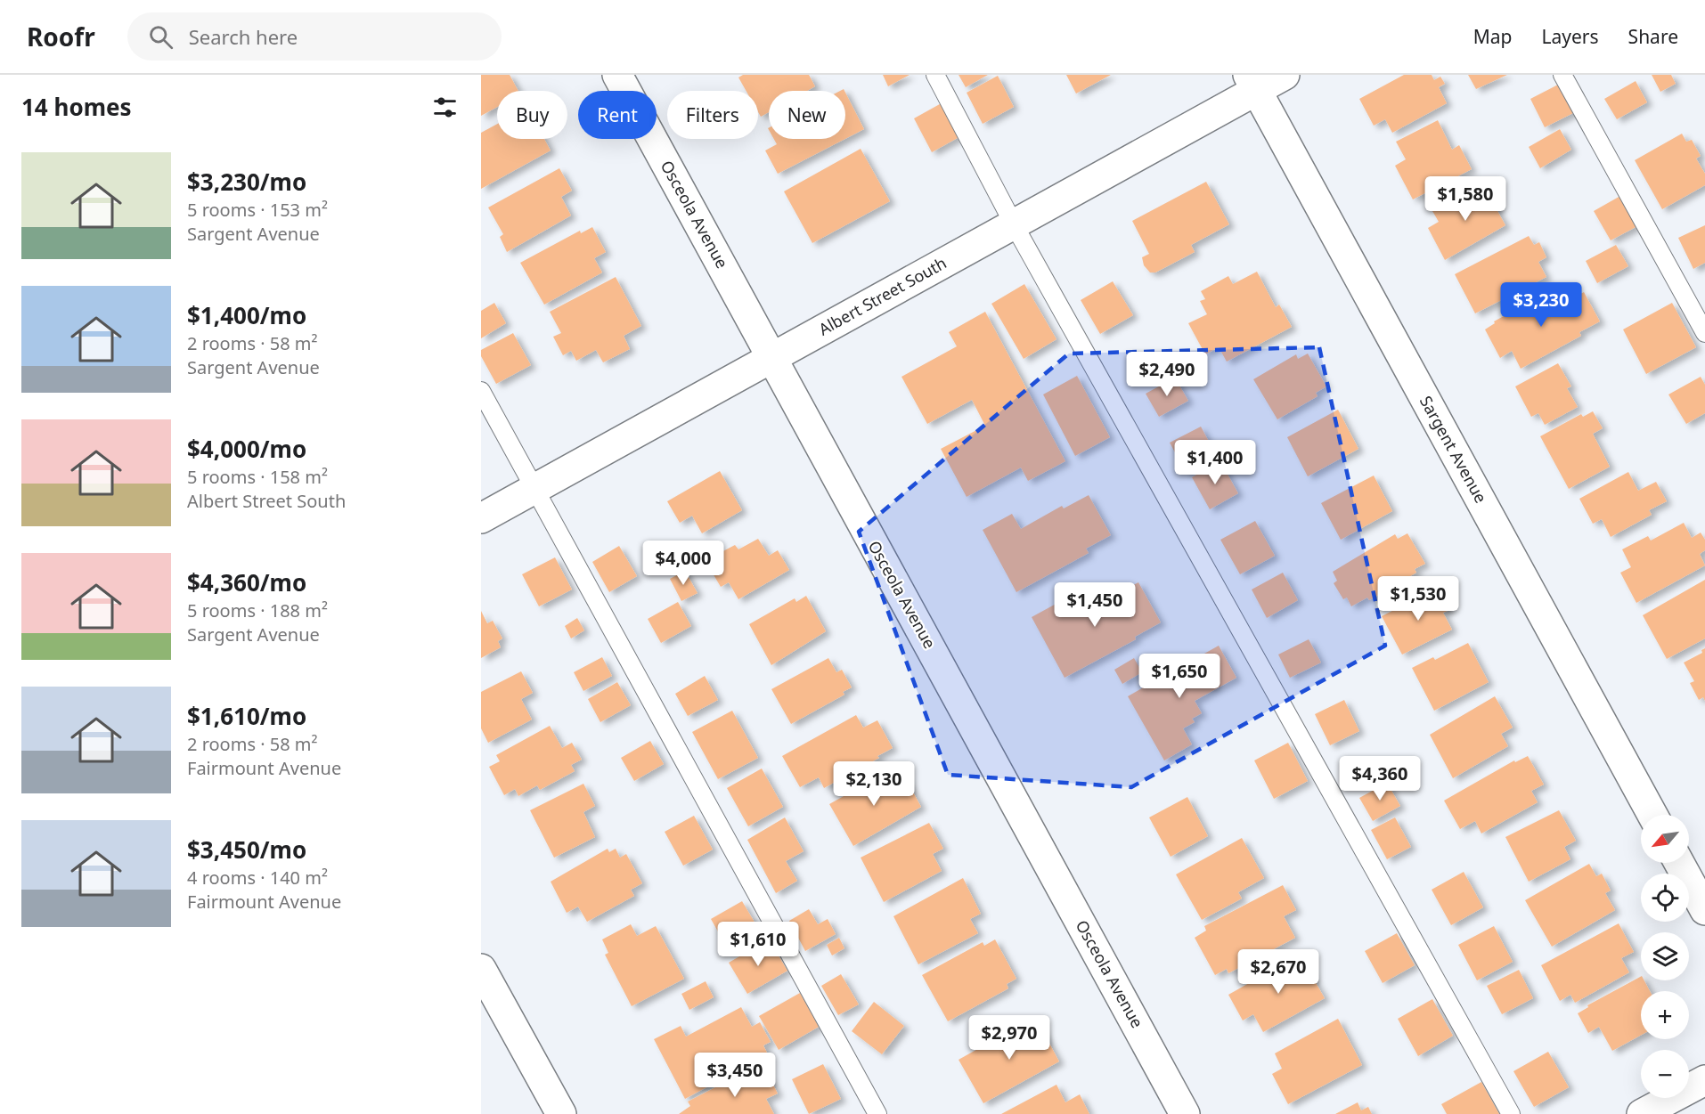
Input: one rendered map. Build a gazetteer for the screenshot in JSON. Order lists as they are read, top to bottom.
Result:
{
  "streets": {
    "street": ["Osceola Avenue", "Albert Street South", "Sargent Avenue"]
  },
  "crossings": [
    ["Osceola Avenue", "Albert Street South"],
    ["Albert Street South", "Sargent Avenue"]
  ],
  "north": "bottom left",
  "page": {
    "header": "Roofr",
    "search": "Search here",
    "nav": ["Map", "Layers", "Share"],
    "heading": "14 homes",
    "chip": [
      "Buy",
      "Rent",
      "Filters",
      "New"
    ],
    "list": [
      {
        "name": "$3,230/mo",
        "note": "5 rooms · 153 m² · Sargent Avenue"
      },
      {
        "name": "$1,400/mo",
        "note": "2 rooms · 58 m² · Sargent Avenue"
      },
      {
        "name": "$4,000/mo",
        "note": "5 rooms · 158 m² · Albert Street South"
      },
      {
        "name": "$4,360/mo",
        "note": "5 rooms · 188 m² · Sargent Avenue"
      },
      {
        "name": "$1,610/mo",
        "note": "2 rooms · 58 m² · Fairmount Avenue"
      },
      {
        "name": "$3,450/mo",
        "note": "4 rooms · 140 m² · Fairmount Avenue"
      }
    ],
    "price": [
      "$1,580",
      "$3,230",
      "$2,490",
      "$1,400",
      "$4,000",
      "$1,530",
      "$1,450",
      "$1,650",
      "$4,360",
      "$2,130",
      "$1,610",
      "$2,670",
      "$2,970",
      "$3,450"
    ],
    "map_buttons": ["+", "−"]
  }
}
